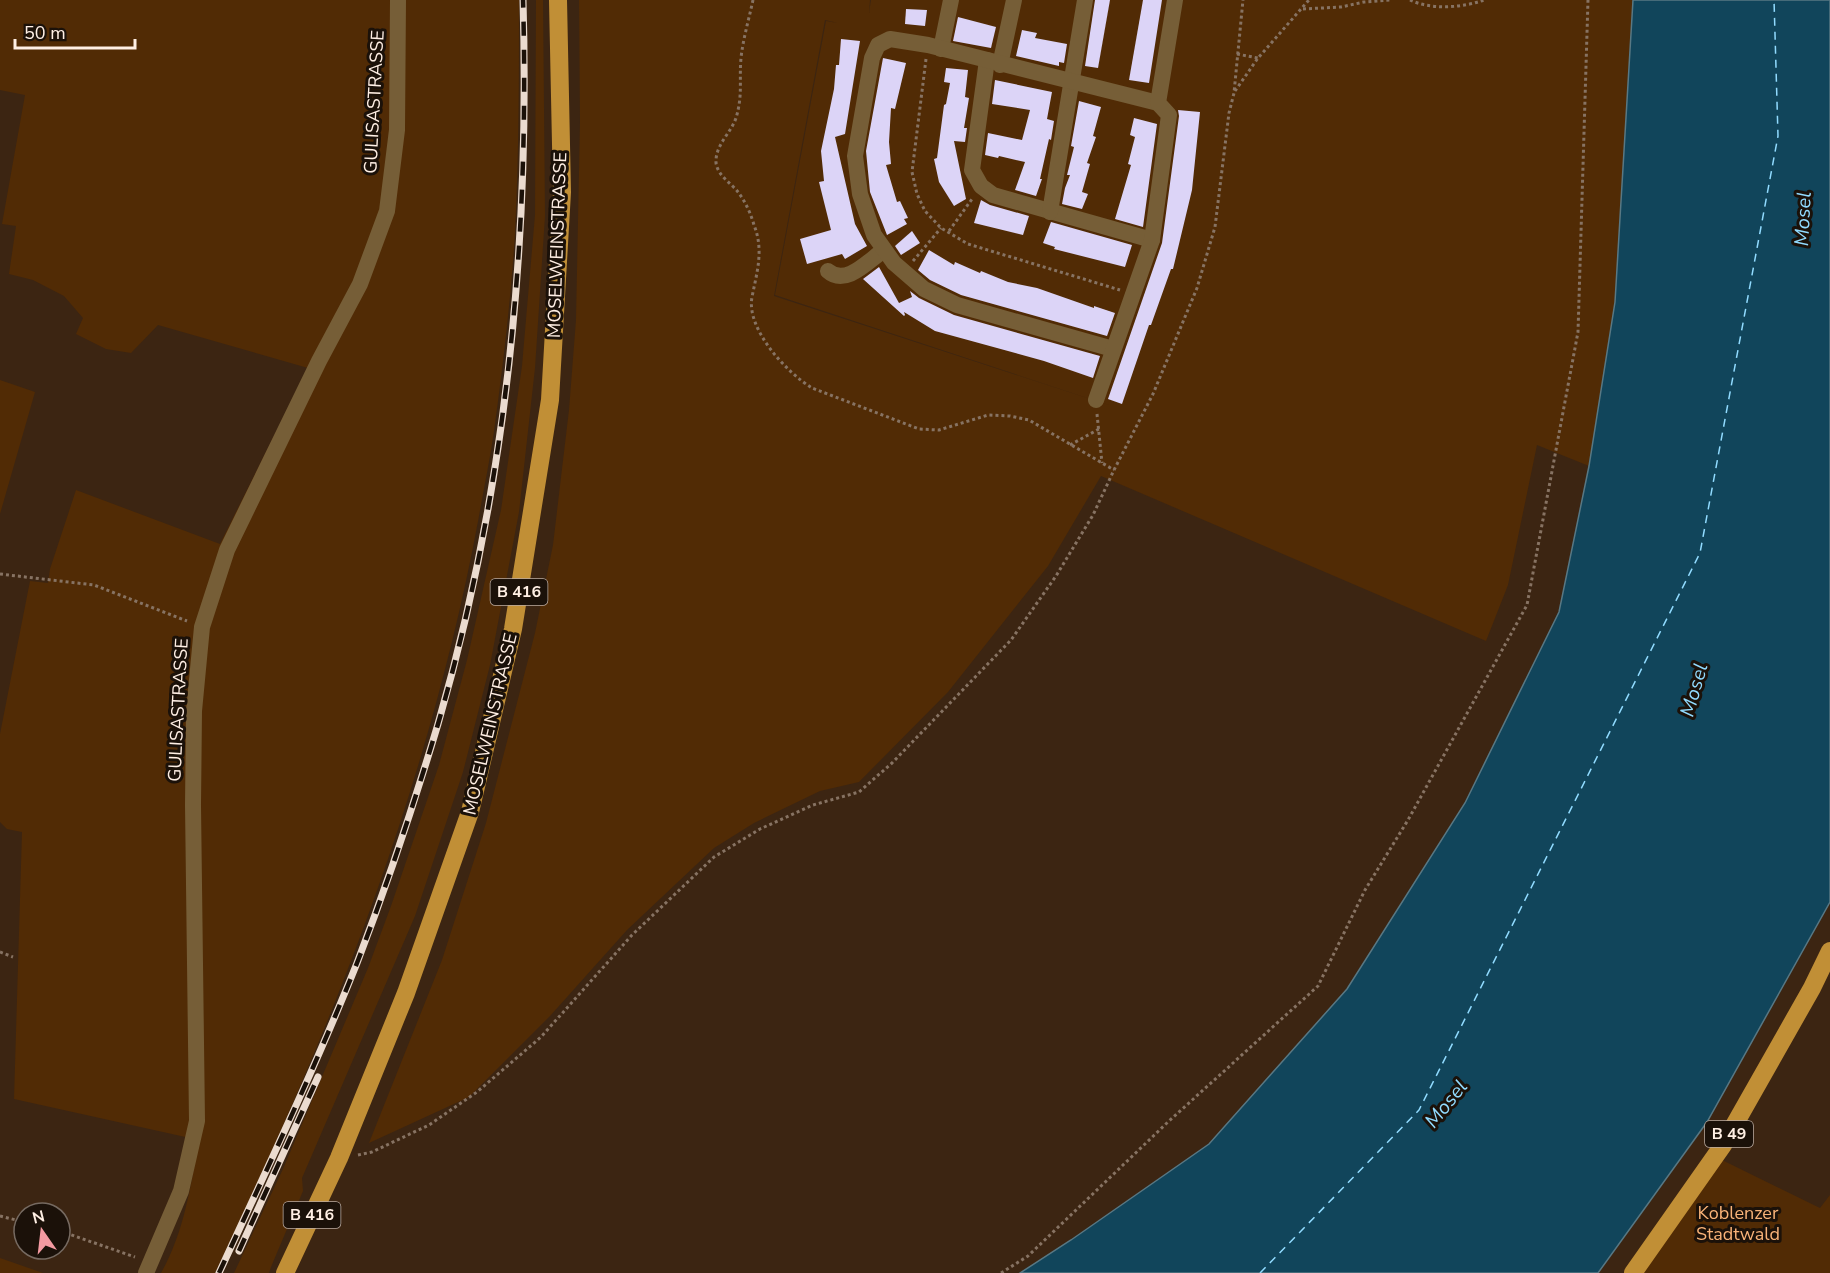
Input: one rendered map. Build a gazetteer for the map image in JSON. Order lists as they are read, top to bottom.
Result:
{
  "streets": {
    "main road": ["MOSELWEINSTRASSE", "B 416", "B 49"],
    "street": ["GULISASTRASSE"]
  },
  "water": ["Mosel"],
  "parks": ["Koblenzer Stadtwald"],
  "scale_bar": "50 m",
  "north": "top"
}
